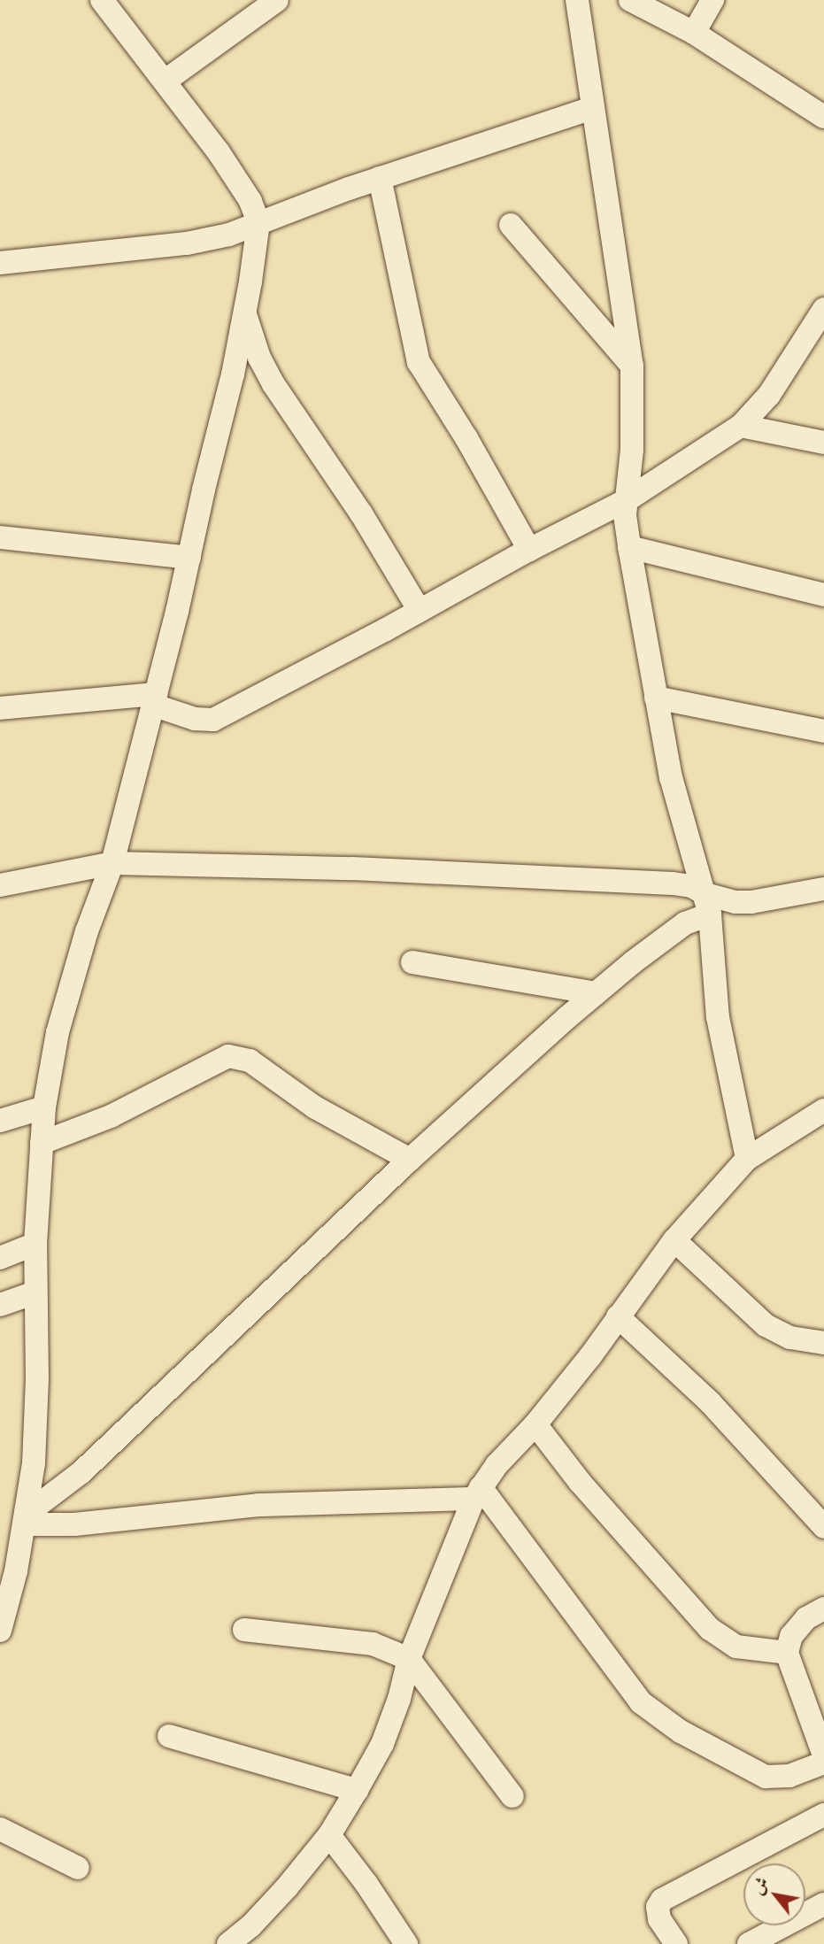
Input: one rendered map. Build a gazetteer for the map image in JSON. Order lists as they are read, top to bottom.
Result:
{
  "north": "top left"
}
